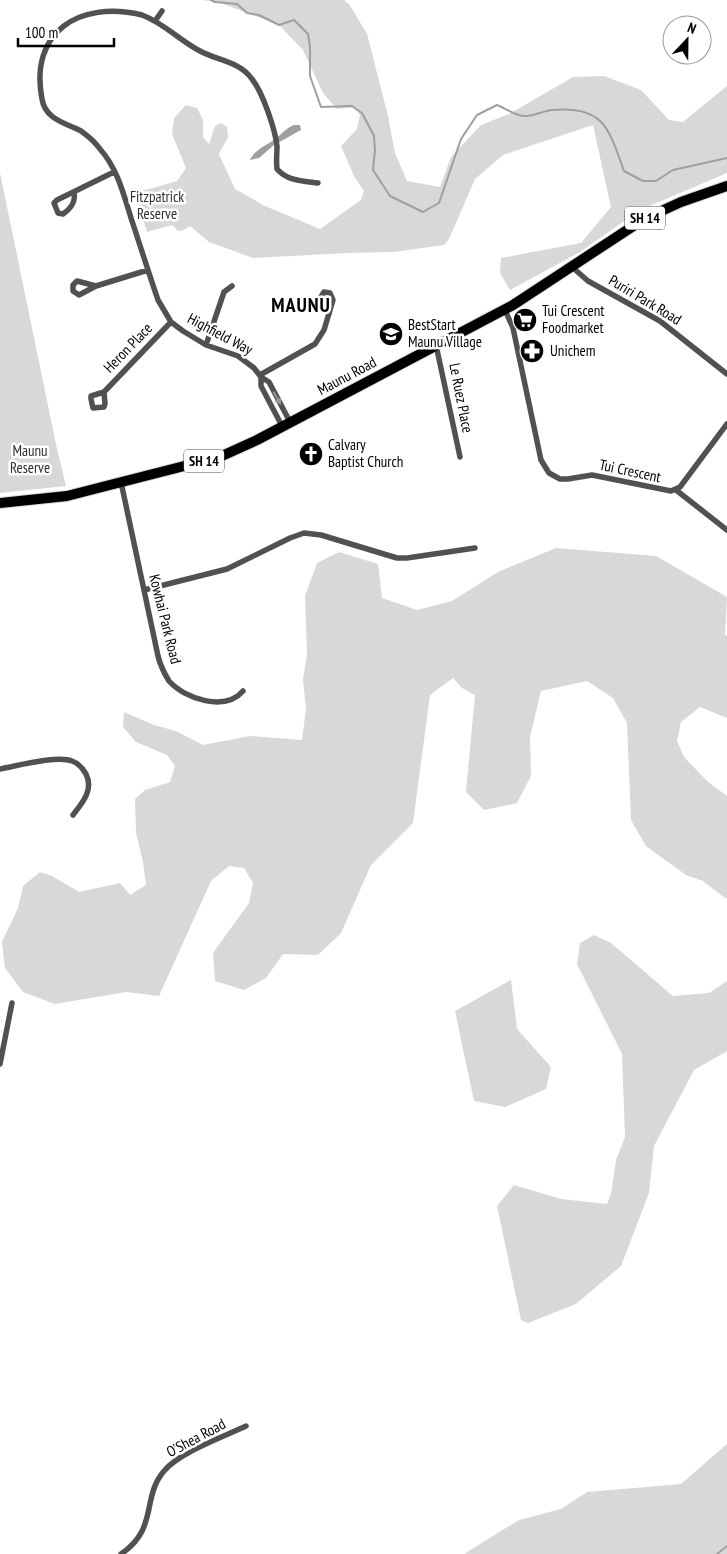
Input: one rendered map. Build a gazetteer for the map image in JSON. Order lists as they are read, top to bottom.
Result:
{
  "streets": {
    "main road": ["SH 14", "Maunu Road"],
    "street": [
      "Puriri Park Road",
      "Highfield Way",
      "Heron Place",
      "Le Ruez Place",
      "Tui Crescent",
      "Kowhai Park Road",
      "O'Shea Road"
    ]
  },
  "crossings": [
    ["Puriri Park Road", "Maunu Road"],
    ["Highfield Way", "Heron Place"],
    ["Highfield Way", "Maunu Road"],
    ["Maunu Road", "Le Ruez Place"],
    ["Maunu Road", "Tui Crescent"],
    ["Maunu Road", "Kowhai Park Road"]
  ],
  "districts": ["MAUNU"],
  "parks": ["Fitzpatrick Reserve", "Maunu Reserve"],
  "places": {
    "supermarket": ["Tui Crescent Foodmarket"],
    "school or university": ["BestStart Maunu Village"],
    "pharmacy": ["Unichem"],
    "church": ["Calvary Baptist Church"]
  },
  "scale_bar": "100 m",
  "north": "top"
}
